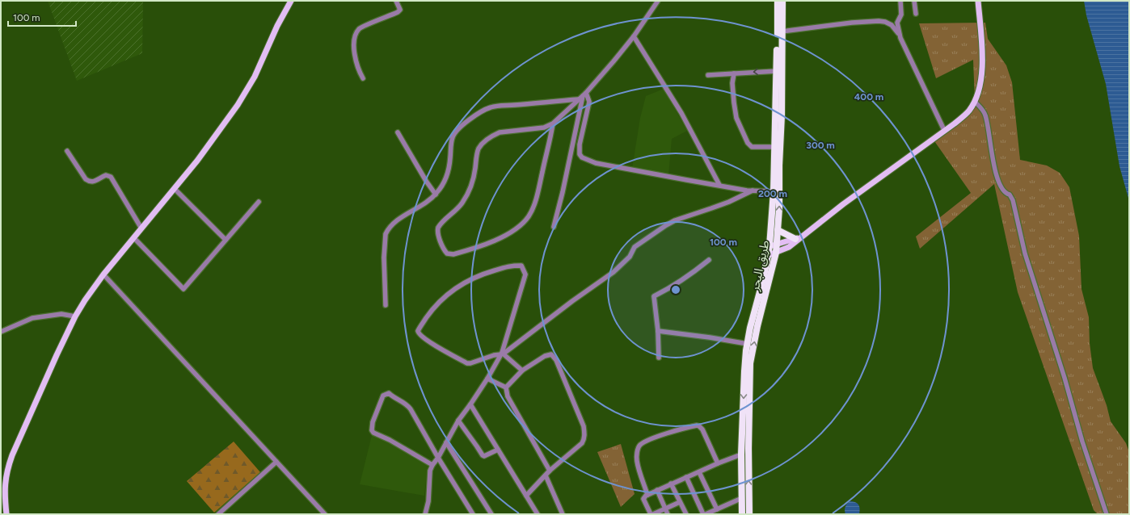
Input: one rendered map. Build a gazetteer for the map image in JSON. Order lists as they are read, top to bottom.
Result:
{
  "streets": {
    "highway": ["طريق البحر"]
  },
  "scale_bar": "100 m",
  "rings": [
    "400 m",
    "300 m",
    "200 m",
    "100 m"
  ]
}
